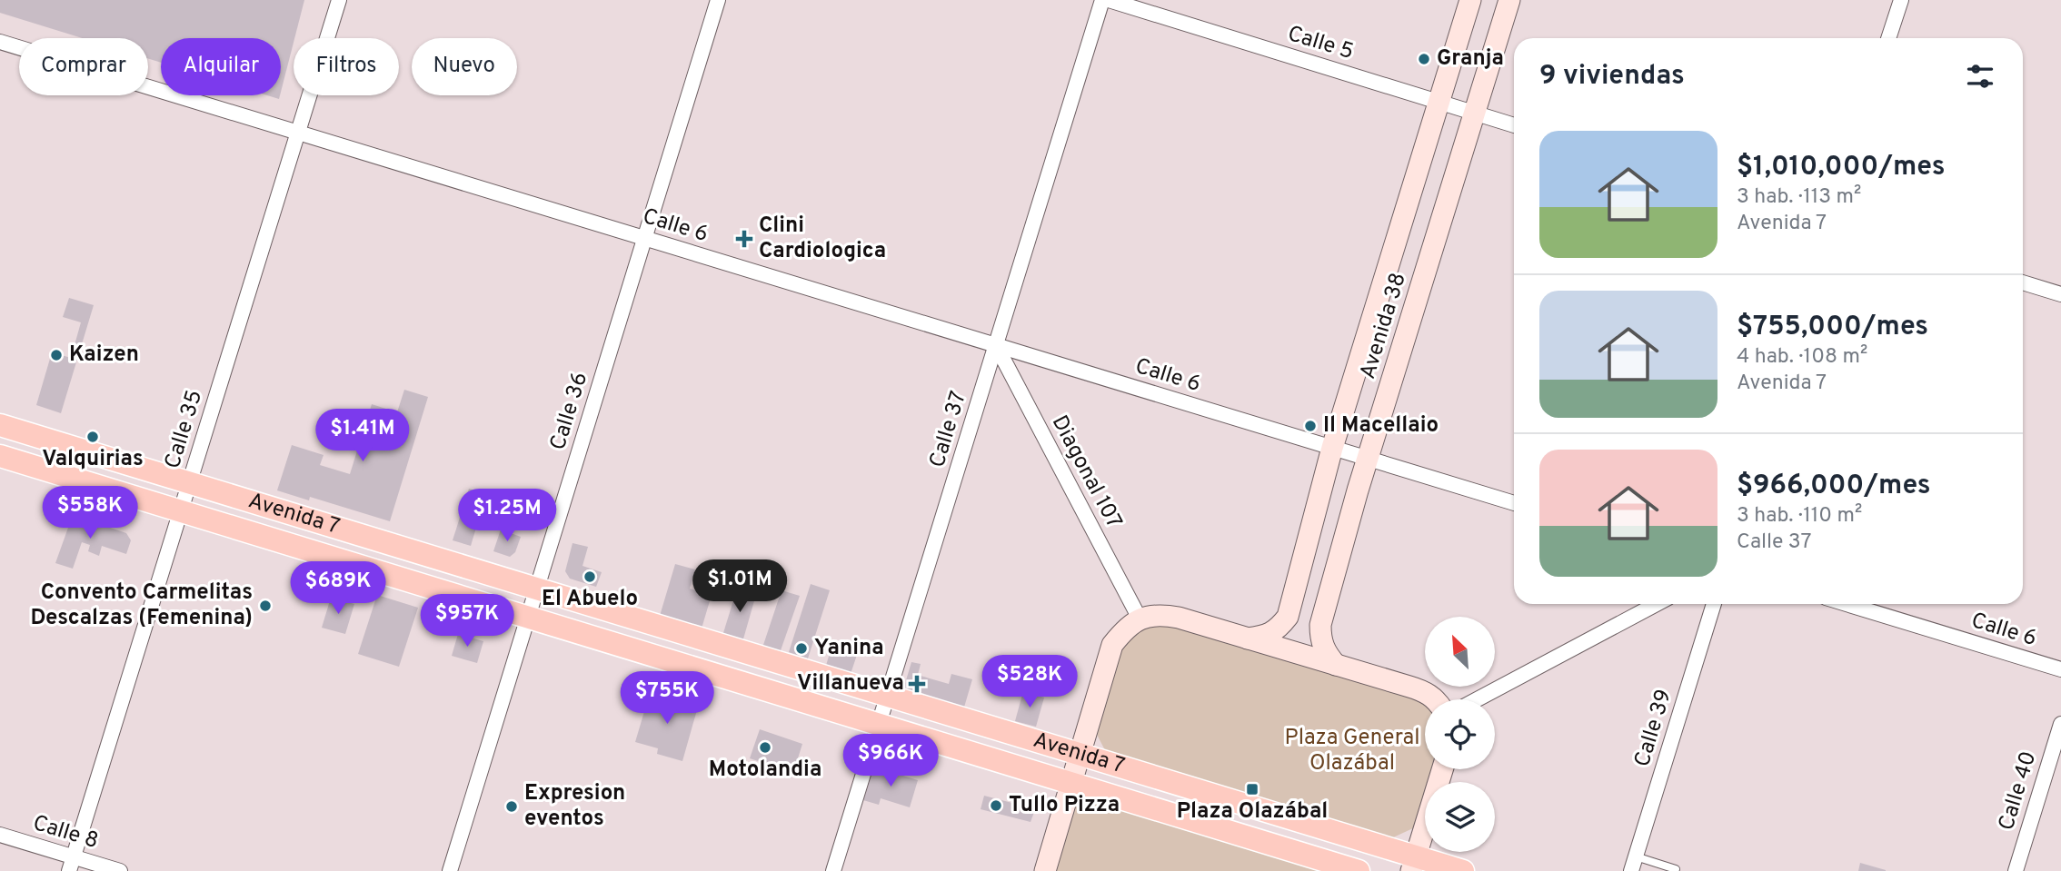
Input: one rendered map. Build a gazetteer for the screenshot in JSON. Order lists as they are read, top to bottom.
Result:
{
  "streets": {
    "main road": ["Avenida 38", "Avenida 7"],
    "street": [
      "Calle 5",
      "Calle 6",
      "Calle 36",
      "Calle 35",
      "Calle 37",
      "Diagonal 107",
      "Calle 39",
      "Calle 40",
      "Calle 8"
    ]
  },
  "crossings": [
    ["Calle 5", "Avenida 38"],
    ["Calle 6", "Avenida 38"],
    ["Calle 6", "Calle 36"],
    ["Calle 6", "Calle 35"],
    ["Calle 6", "Calle 37"],
    ["Calle 6", "Diagonal 107"],
    ["Calle 36", "Avenida 7"],
    ["Calle 35", "Avenida 7"],
    ["Calle 35", "Calle 8"],
    ["Calle 37", "Diagonal 107"],
    ["Calle 37", "Avenida 7"]
  ],
  "parks": ["Plaza General Olazábal"],
  "places": {
    "other": [
      "Granja",
      "Kaizen",
      "Il Macellaio",
      "Valquirias",
      "El Abuelo",
      "Convento Carmelitas Descalzas (Femenina)",
      "Yanina",
      "Motolandia",
      "Tullo Pizza",
      "Expresion eventos"
    ],
    "health": ["Clini Cardiologica", "Villanueva"],
    "transit": ["Plaza Olazábal"]
  },
  "north": "top left",
  "page": {
    "chip": [
      "Comprar",
      "Alquilar",
      "Filtros",
      "Nuevo"
    ],
    "heading": "9 viviendas",
    "list": [
      {
        "name": "$1,010,000/mes",
        "note": "3 hab. · 113 m² · Avenida 7"
      },
      {
        "name": "$755,000/mes",
        "note": "4 hab. · 108 m² · Avenida 7"
      },
      {
        "name": "$966,000/mes",
        "note": "3 hab. · 110 m² · Calle 37"
      }
    ],
    "price": [
      "$1.41M",
      "$558K",
      "$1.25M",
      "$1.01M",
      "$689K",
      "$957K",
      "$528K",
      "$755K",
      "$966K"
    ]
  }
}
